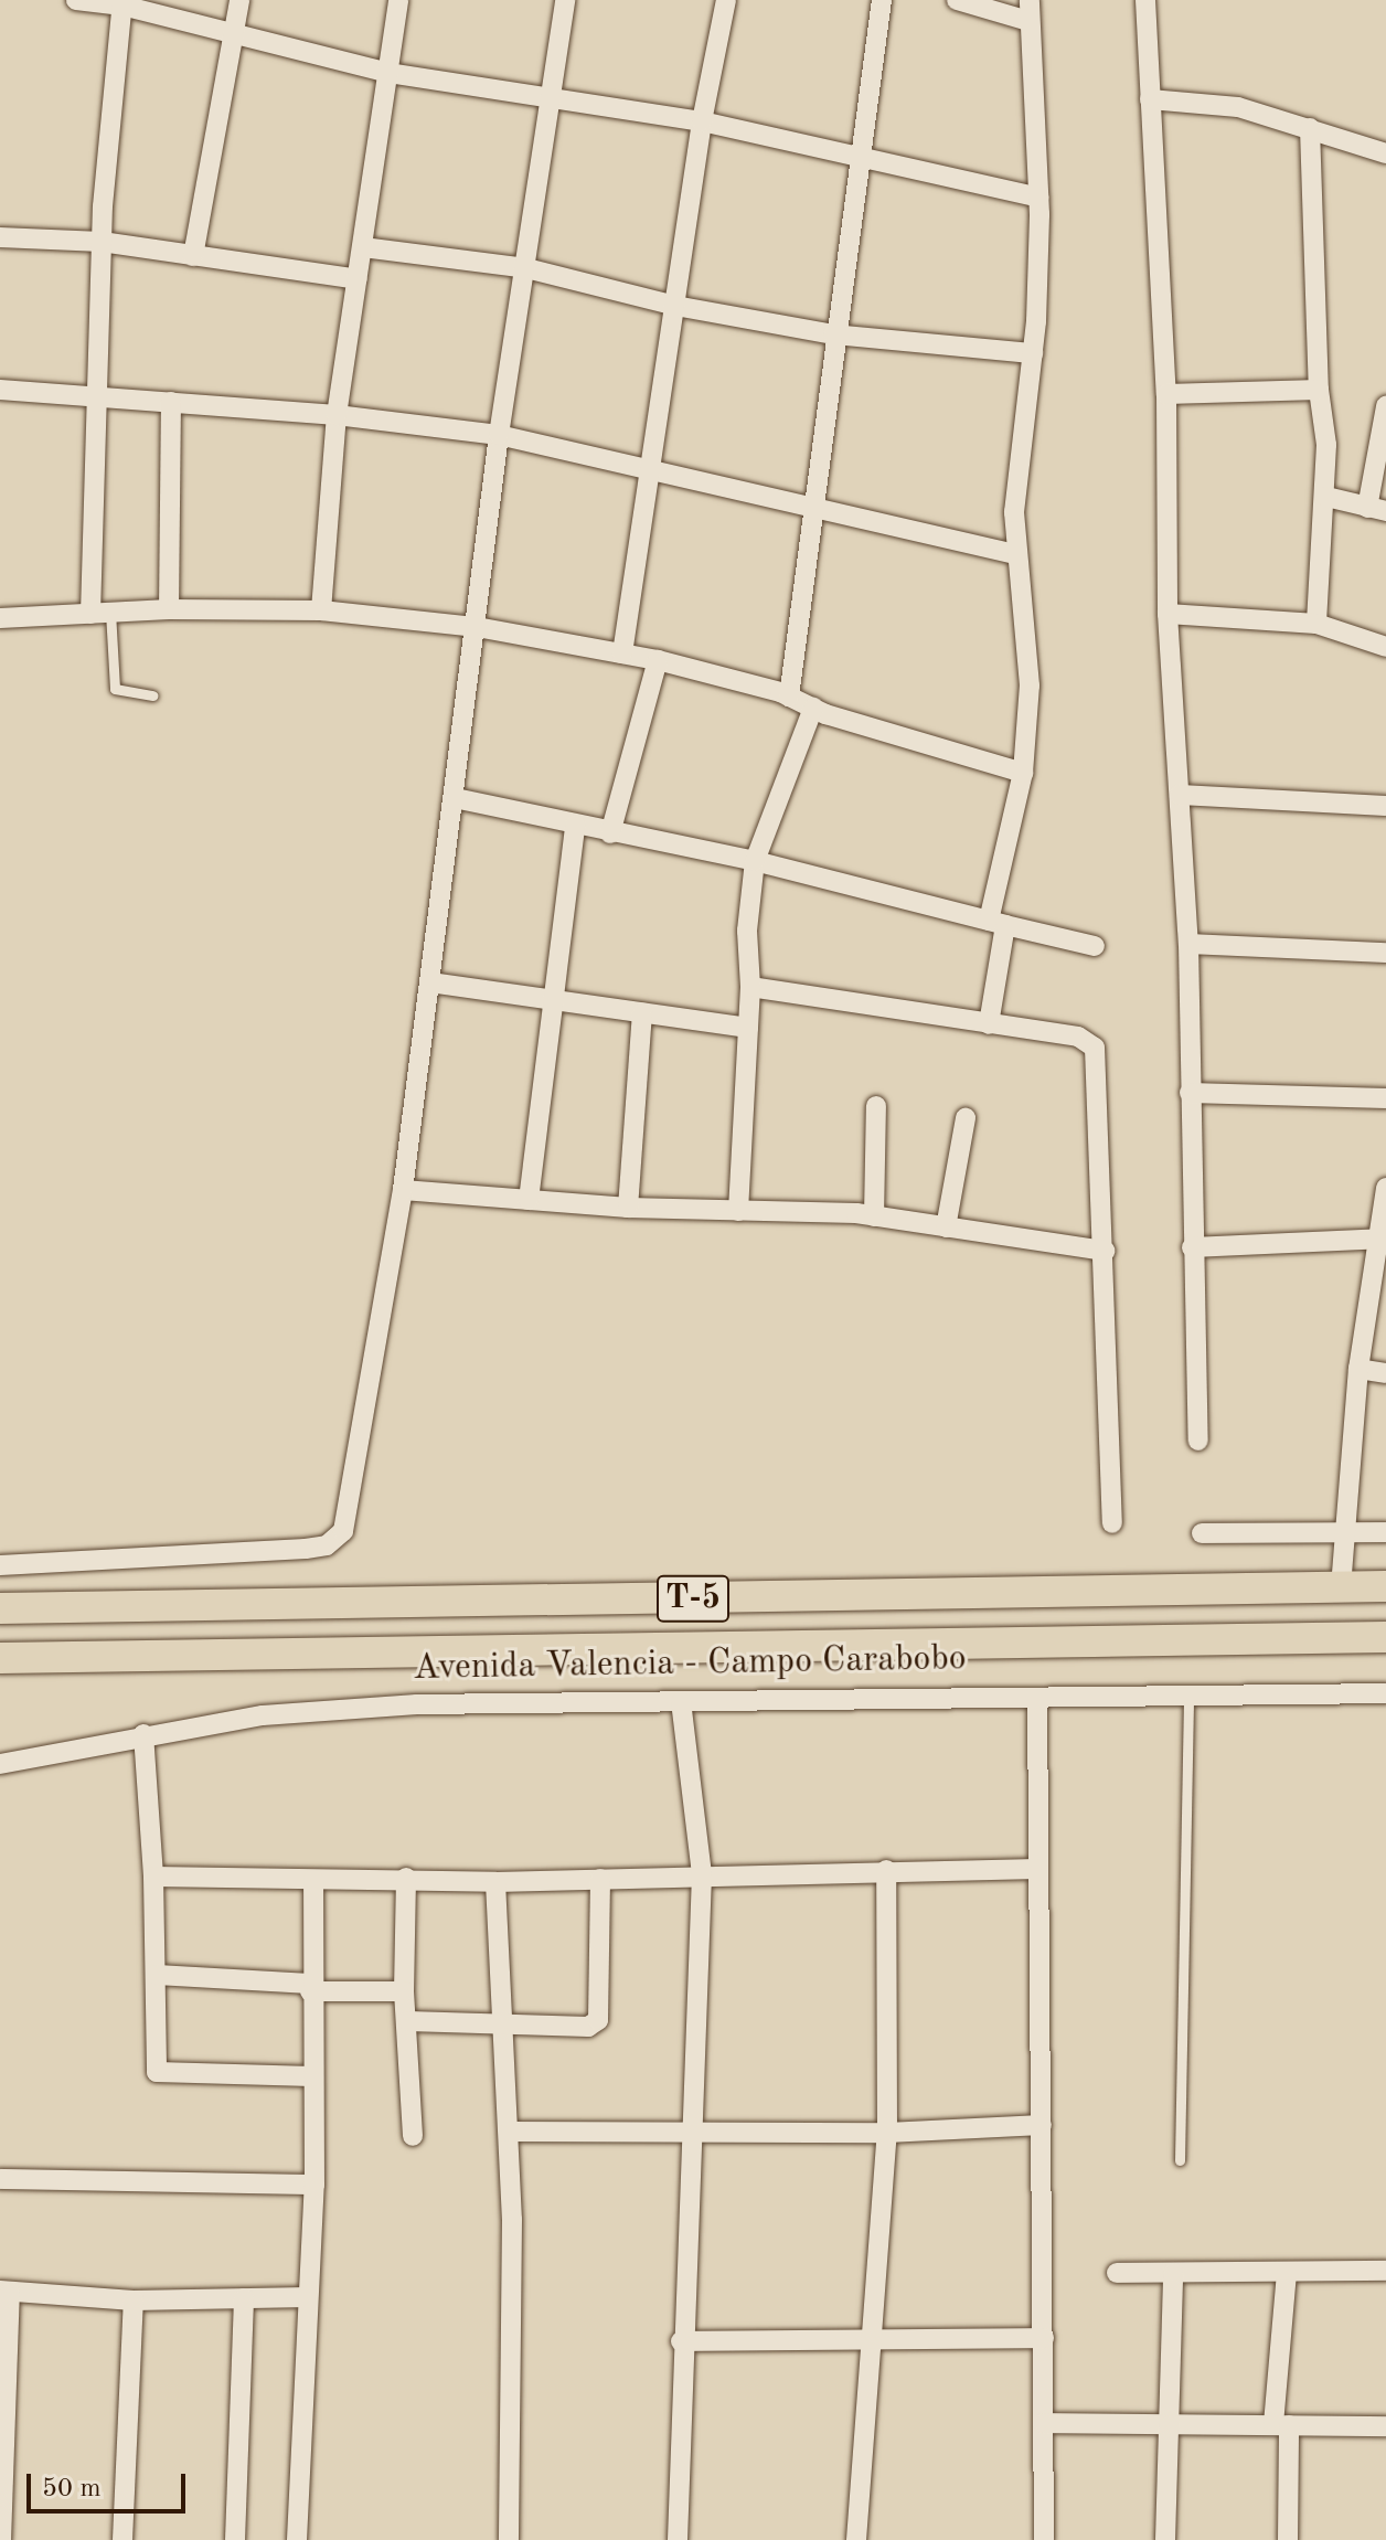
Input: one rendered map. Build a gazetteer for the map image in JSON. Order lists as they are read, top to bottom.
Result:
{
  "streets": {
    "highway": ["T-5", "Avenida Valencia - Campo Carabobo"]
  },
  "scale_bar": "50 m"
}
